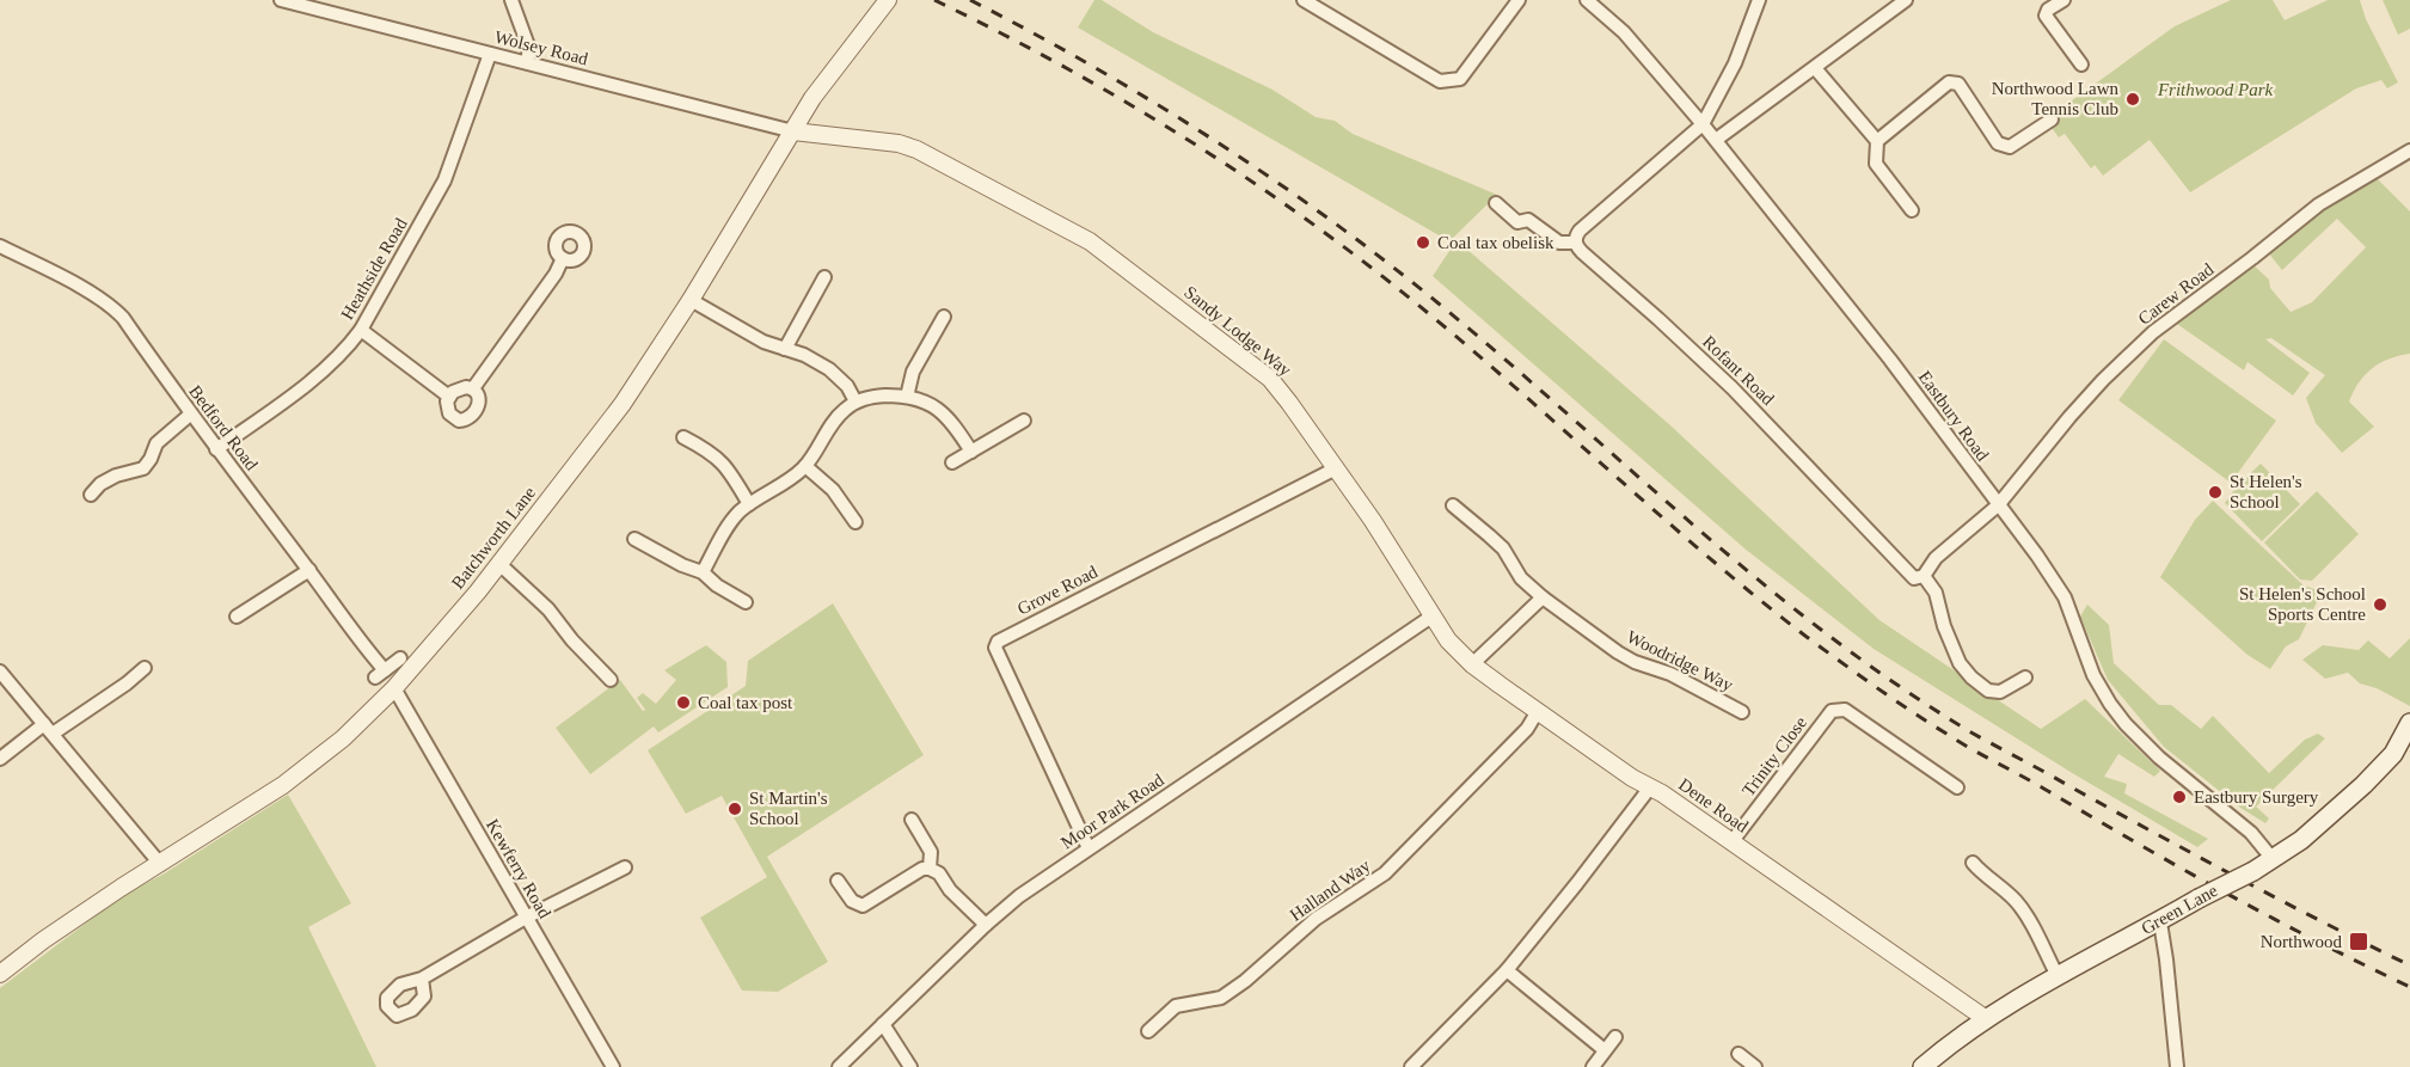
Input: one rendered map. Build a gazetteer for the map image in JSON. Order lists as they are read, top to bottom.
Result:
{
  "streets": {
    "main road": ["Green Lane"],
    "street": [
      "Wolsey Road",
      "Heathside Road",
      "Carew Road",
      "Sandy Lodge Way",
      "Rofant Road",
      "Eastbury Road",
      "Bedford Road",
      "Batchworth Lane",
      "Grove Road",
      "Woodridge Way",
      "Trinity Close",
      "Dene Road",
      "Moor Park Road",
      "Kewferry Road",
      "Halland Way"
    ]
  },
  "crossings": [
    ["Wolsey Road", "Heathside Road"],
    ["Wolsey Road", "Sandy Lodge Way"],
    ["Wolsey Road", "Batchworth Lane"],
    ["Heathside Road", "Bedford Road"],
    ["Carew Road", "Eastbury Road"],
    ["Sandy Lodge Way", "Batchworth Lane"],
    ["Sandy Lodge Way", "Grove Road"],
    ["Sandy Lodge Way", "Dene Road"],
    ["Sandy Lodge Way", "Moor Park Road"],
    ["Sandy Lodge Way", "Halland Way"],
    ["Eastbury Road", "Green Lane"],
    ["Batchworth Lane", "Kewferry Road"],
    ["Grove Road", "Moor Park Road"],
    ["Trinity Close", "Dene Road"],
    ["Dene Road", "Green Lane"]
  ],
  "parks": ["Frithwood Park"],
  "places": {
    "other": [
      "Northwood Lawn Tennis Club",
      "Coal tax obelisk",
      "St Helen's School",
      "St Helen's School Sports Centre",
      "Coal tax post",
      "Eastbury Surgery",
      "St Martin's School"
    ],
    "transit": ["Northwood"]
  }
}
